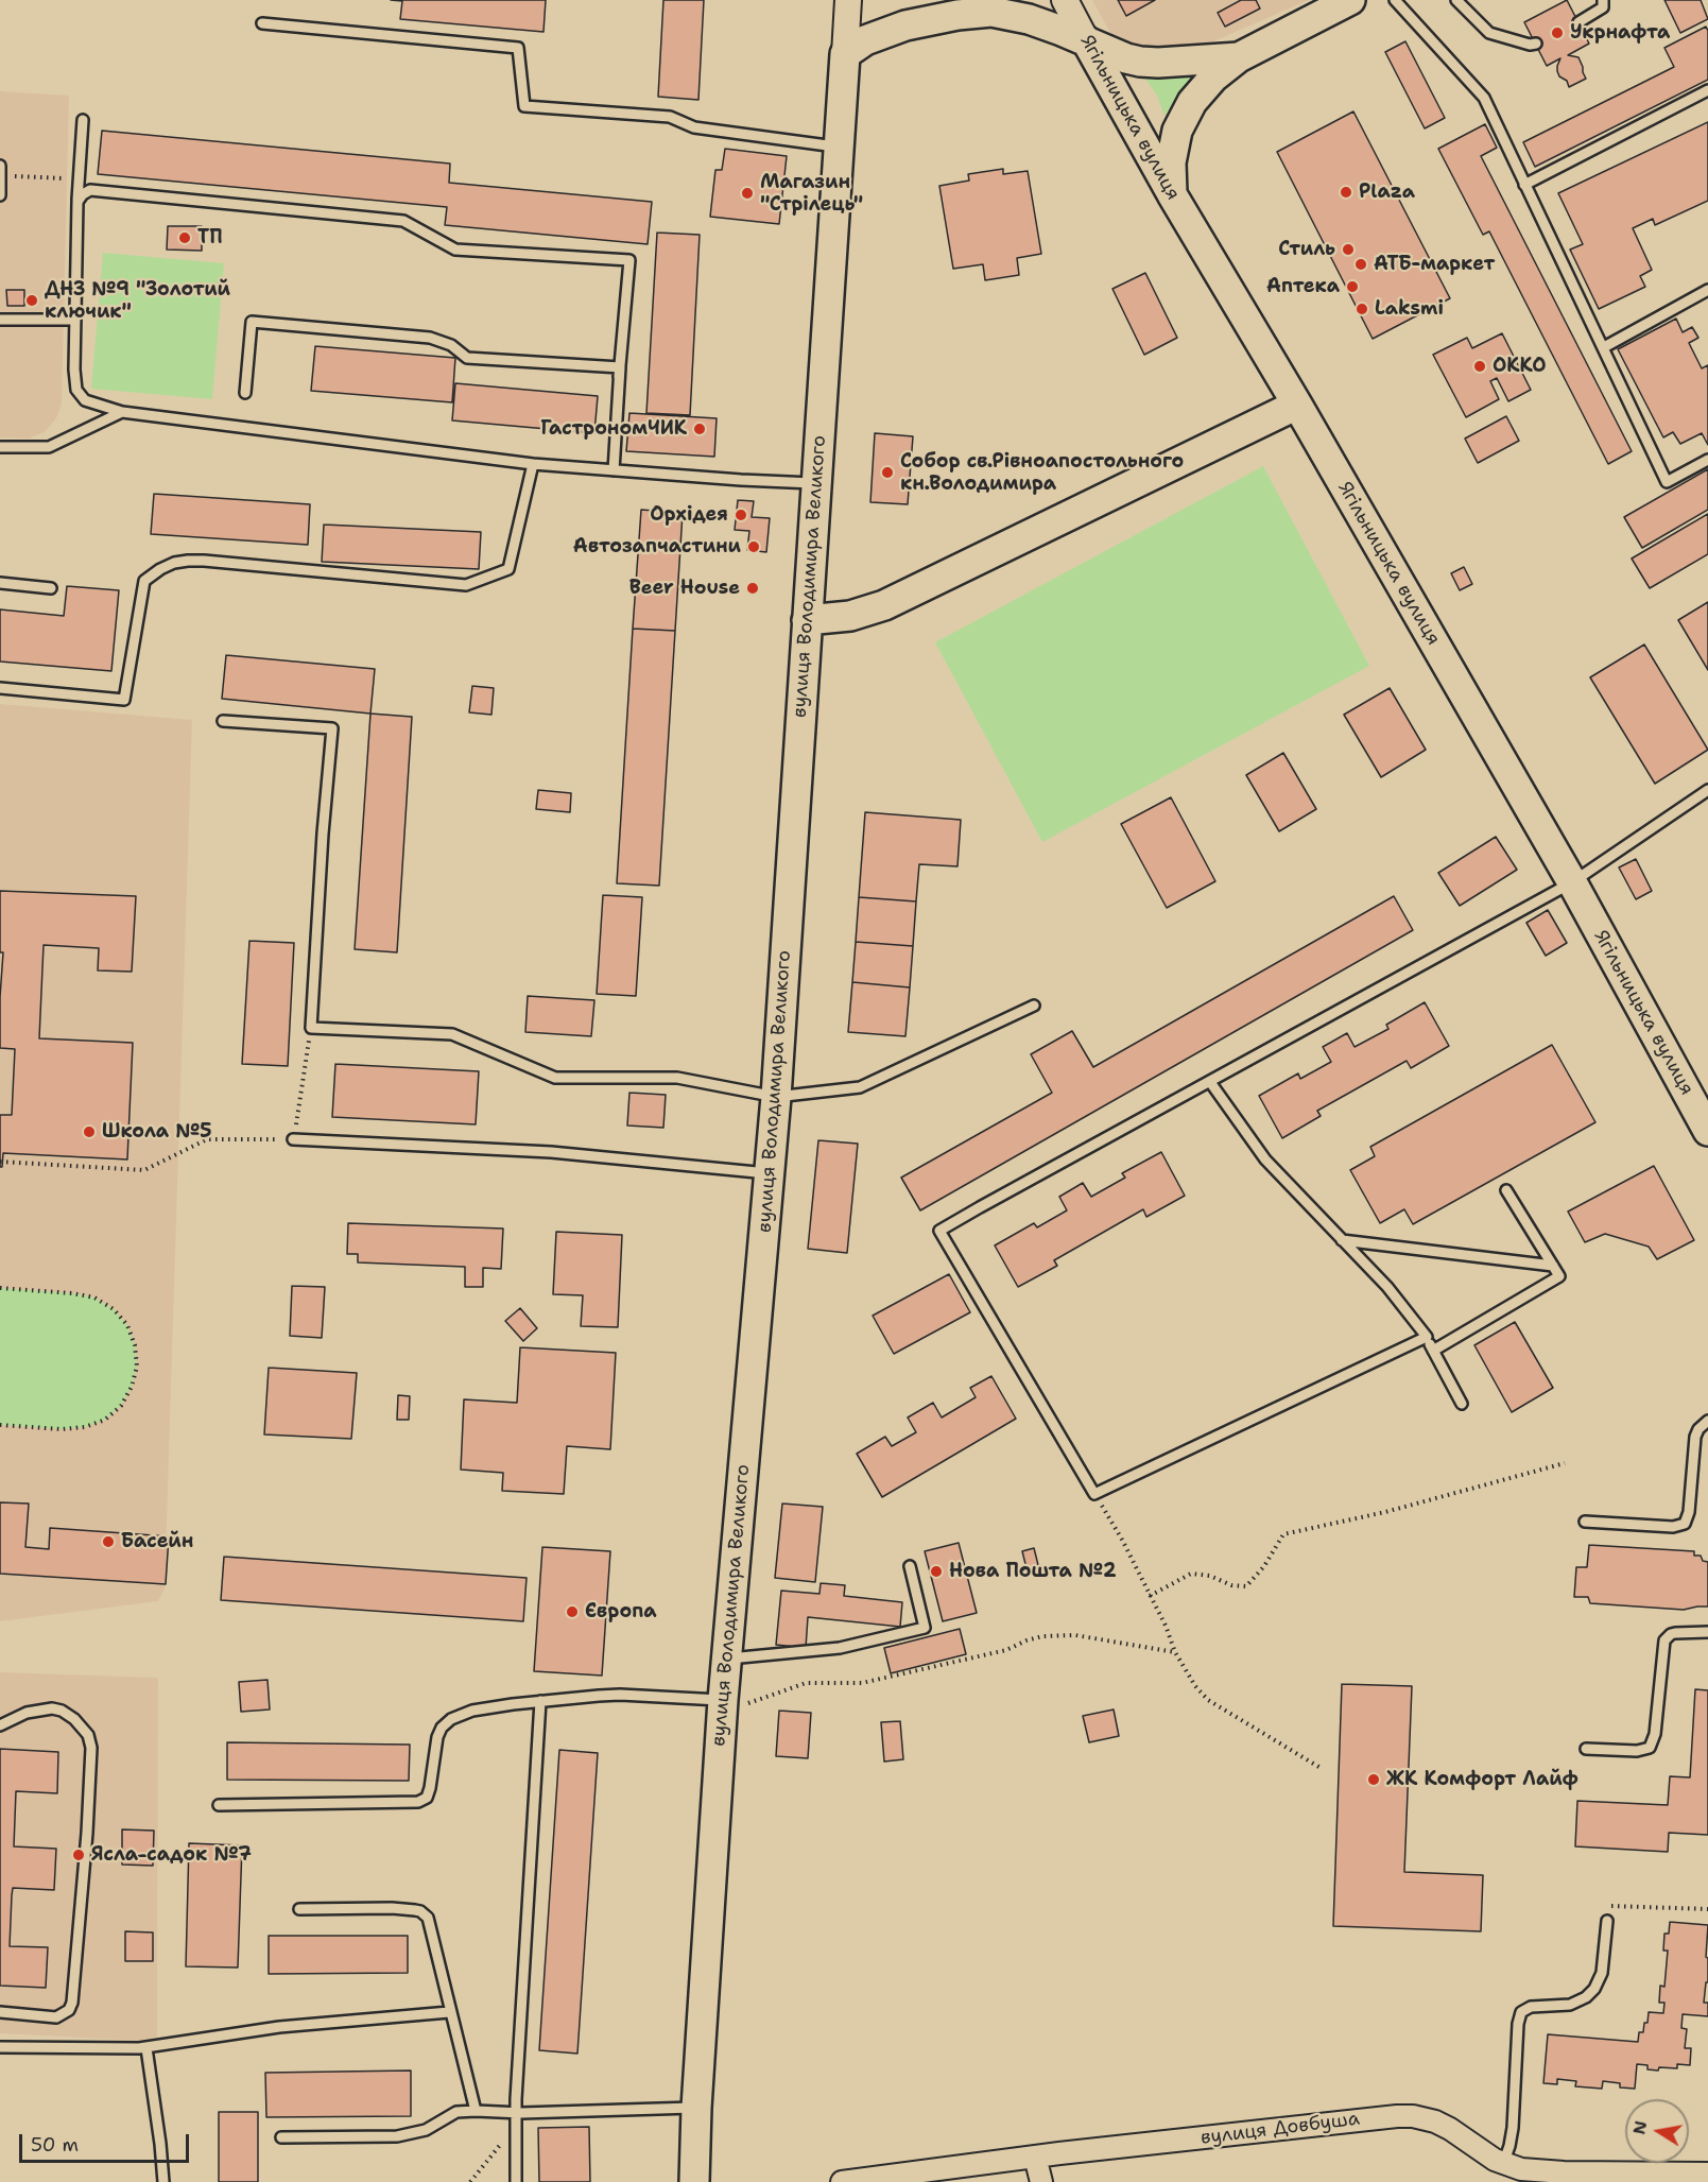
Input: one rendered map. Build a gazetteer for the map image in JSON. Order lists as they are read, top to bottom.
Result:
{
  "streets": {
    "main road": ["Ягільницька вулиця", "вулиця Володимира Великого"],
    "street": ["вулиця Довбуша"]
  },
  "places": [
    "Укрнафта",
    "Plaza",
    "Магазин \"Стрілець\"",
    "ТП",
    "Стиль",
    "АТБ-маркет",
    "Аптека",
    "ДНЗ №9 \"Золотий ключик\"",
    "Laksmi",
    "ОККО",
    "ГастрономЧИК",
    "Собор св.Рівноапостольного кн.Володимира",
    "Орхідея",
    "Автозапчастини",
    "Beer House",
    "Школа №5",
    "Басейн",
    "Нова Пошта №2",
    "Європа",
    "ЖК Комфорт Лайф",
    "Ясла-садок №7"
  ],
  "scale_bar": "50 m",
  "north": "left"
}
